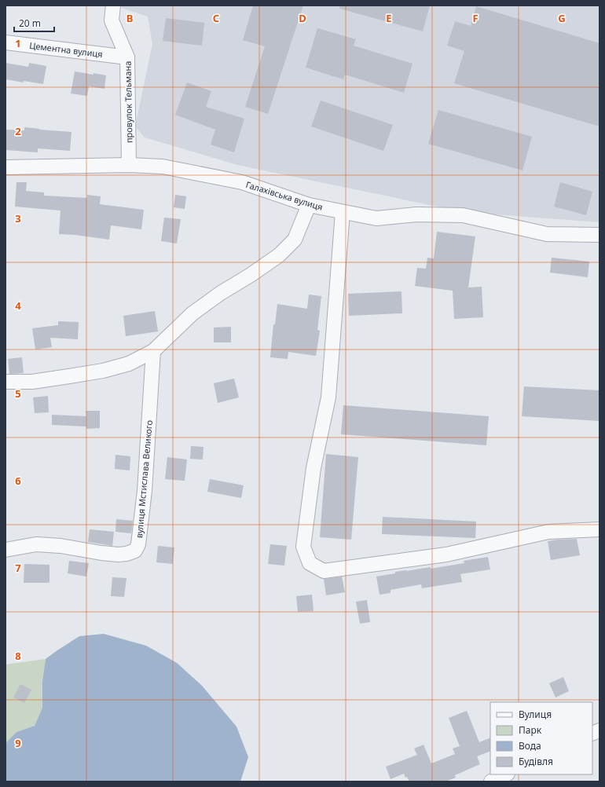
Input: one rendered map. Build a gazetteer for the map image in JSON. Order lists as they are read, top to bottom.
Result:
{
  "streets": {
    "street": [
      "Цементна вулиця",
      "провулок Тельмана",
      "Галахівська вулиця",
      "вулиця Мстислава Великого"
    ]
  },
  "crossings": [
    ["Цементна вулиця", "провулок Тельмана"],
    ["провулок Тельмана", "Галахівська вулиця"]
  ],
  "legend": [
    "Вулиця",
    "Парк",
    "Вода",
    "Будівля"
  ],
  "scale_bar": "20 m",
  "grid": {
    "columns": [
      "B",
      "C",
      "D",
      "E",
      "F",
      "G"
    ],
    "rows": [
      "1",
      "2",
      "3",
      "4",
      "5",
      "6",
      "7",
      "8",
      "9"
    ]
  }
}
